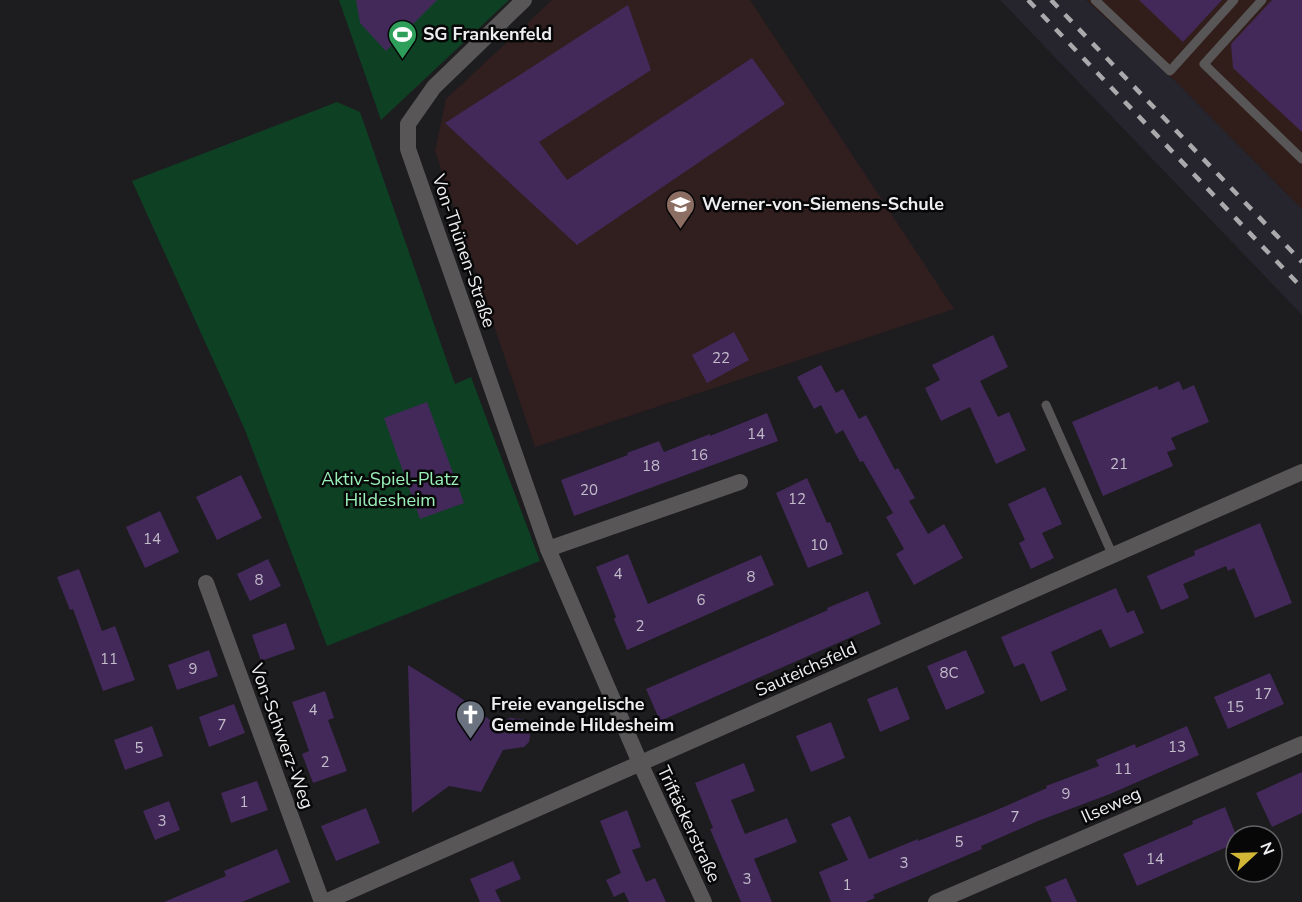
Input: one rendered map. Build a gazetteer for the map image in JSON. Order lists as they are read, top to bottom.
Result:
{
  "streets": {
    "street": [
      "Von-Thünen-Straße",
      "Sauteichsfeld",
      "Von-Schwerz-Weg",
      "Ilseweg",
      "Triftäckerstraße"
    ]
  },
  "crossings": [
    ["Von-Thünen-Straße", "Sauteichsfeld"],
    ["Von-Thünen-Straße", "Triftäckerstraße"],
    ["Sauteichsfeld", "Von-Schwerz-Weg"],
    ["Sauteichsfeld", "Triftäckerstraße"]
  ],
  "parks": ["Aktiv-Spiel-Platz Hildesheim"],
  "places": {
    "sports": ["SG Frankenfeld"],
    "school or university": ["Werner-von-Siemens-Schule"],
    "church": ["Freie evangelische Gemeinde Hildesheim"]
  },
  "house_numbers": [
    "22",
    "14",
    "16",
    "21",
    "18",
    "20",
    "12",
    "14",
    "10",
    "4",
    "8",
    "8",
    "6",
    "2",
    "11",
    "9",
    "8C",
    "17",
    "15",
    "4",
    "7",
    "13",
    "5",
    "2",
    "11",
    "9",
    "1",
    "7",
    "3",
    "5",
    "14",
    "3",
    "3",
    "1"
  ],
  "north": "right"
}
